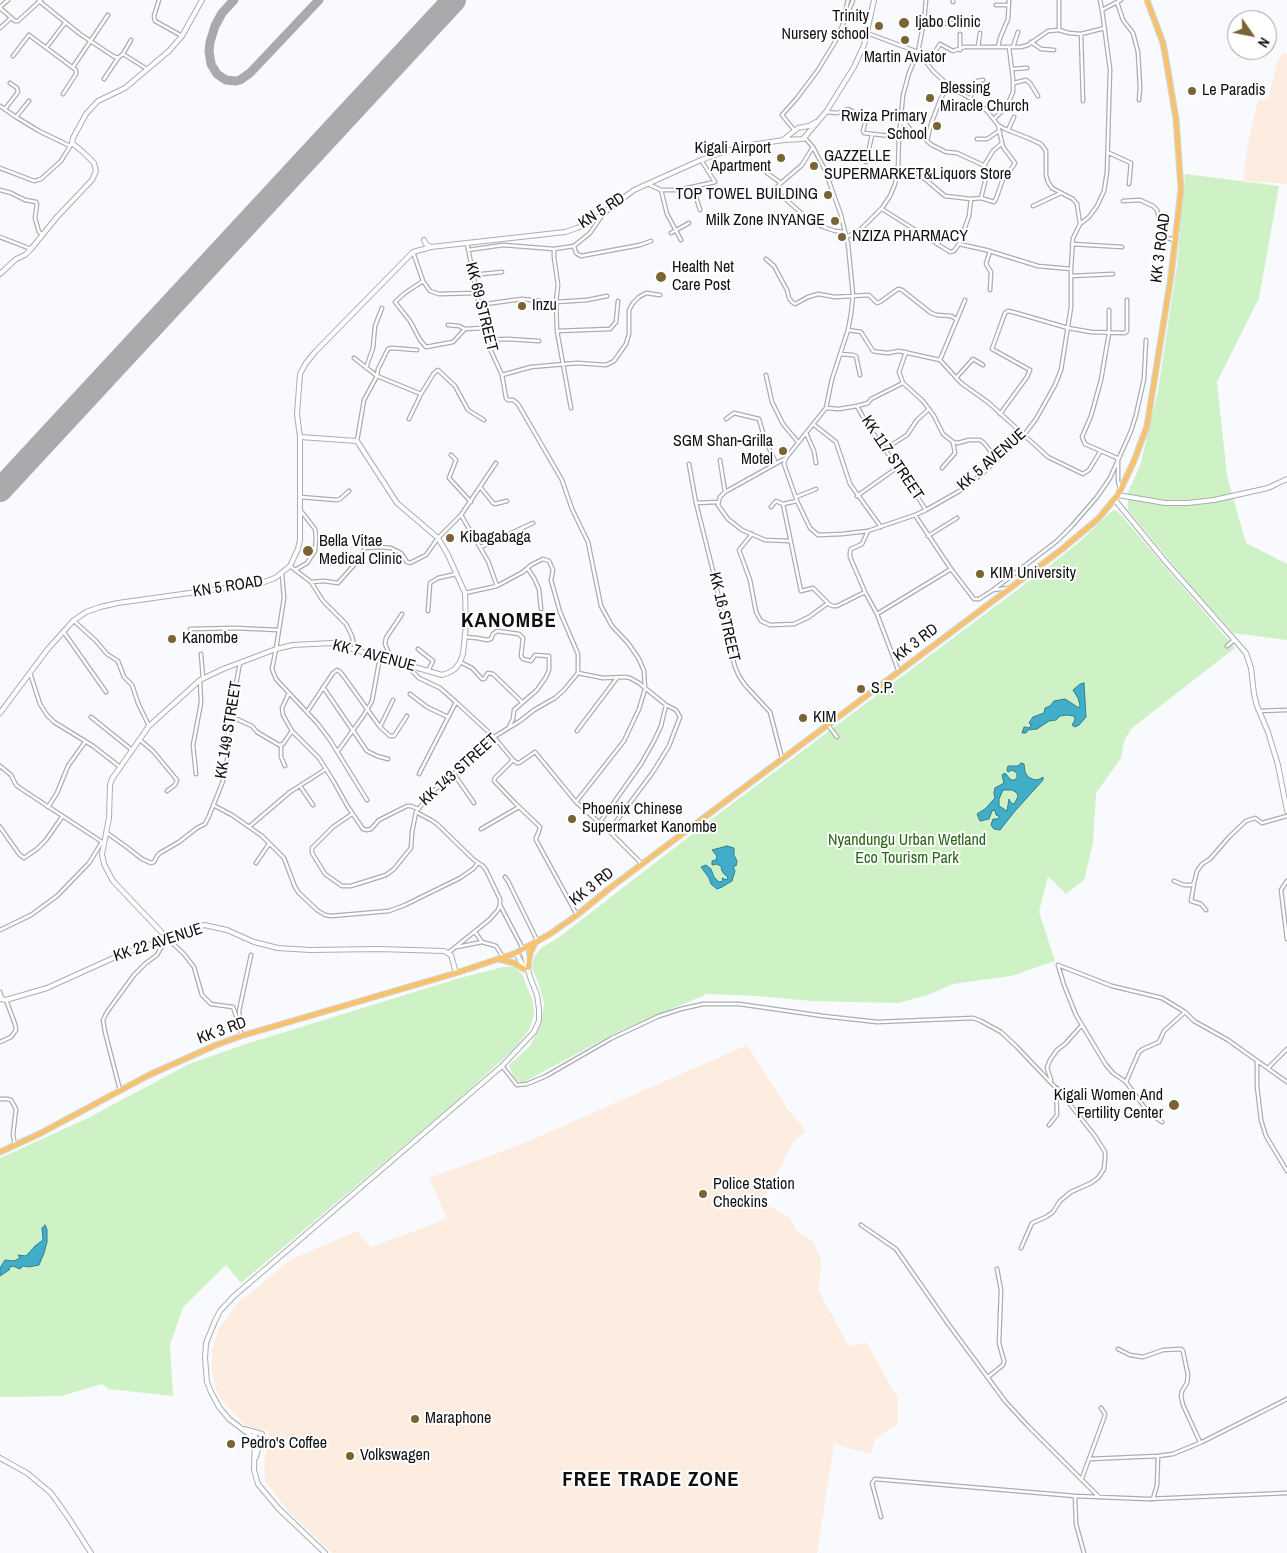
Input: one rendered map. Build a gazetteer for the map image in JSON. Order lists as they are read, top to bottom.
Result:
{
  "streets": {
    "highway": ["KK 3 ROAD", "KK 3 RD"],
    "main road": [
      "KN 5 RD",
      "KN 5 ROAD",
      "KK 7 AVENUE",
      "KK 22 AVENUE"
    ],
    "street": [
      "KK 69 STREET",
      "KK 117 STREET",
      "KK 5 AVENUE",
      "KK 16 STREET",
      "KK 149 STREET",
      "KK 143 STREET"
    ]
  },
  "crossings": [
    ["KN 5 RD", "KK 69 STREET"],
    ["KN 5 RD", "KN 5 ROAD"],
    ["KK 3 ROAD", "KK 3 RD"],
    ["KK 117 STREET", "KK 5 AVENUE"],
    ["KK 16 STREET", "KK 3 RD"],
    ["KK 7 AVENUE", "KK 149 STREET"],
    ["KK 7 AVENUE", "KK 22 AVENUE"]
  ],
  "districts": ["KANOMBE", "FREE TRADE ZONE"],
  "parks": ["Nyandungu Urban Wetland Eco Tourism Park"],
  "places": [
    "Ijabo Clinic",
    "Trinity Nursery school",
    "Martin Aviator",
    "Le Paradis",
    "Blessing Miracle Church",
    "Rwiza Primary School",
    "Kigali Airport Apartment",
    "GAZZELLE SUPERMARKET&Liquors Store",
    "TOP TOWEL BUILDING",
    "Milk Zone INYANGE",
    "NZIZA PHARMACY",
    "Health Net Care Post",
    "Inzu",
    "SGM Shan-Grilla Motel",
    "Kibagabaga",
    "Bella Vitae Medical Clinic",
    "KIM University",
    "Kanombe",
    "S.P.",
    "KIM",
    "Phoenix Chinese Supermarket Kanombe",
    "Kigali Women And Fertility Center",
    "Police Station Checkins",
    "Maraphone",
    "Pedro's Coffee",
    "Volkswagen"
  ],
  "north": "bottom right"
}
